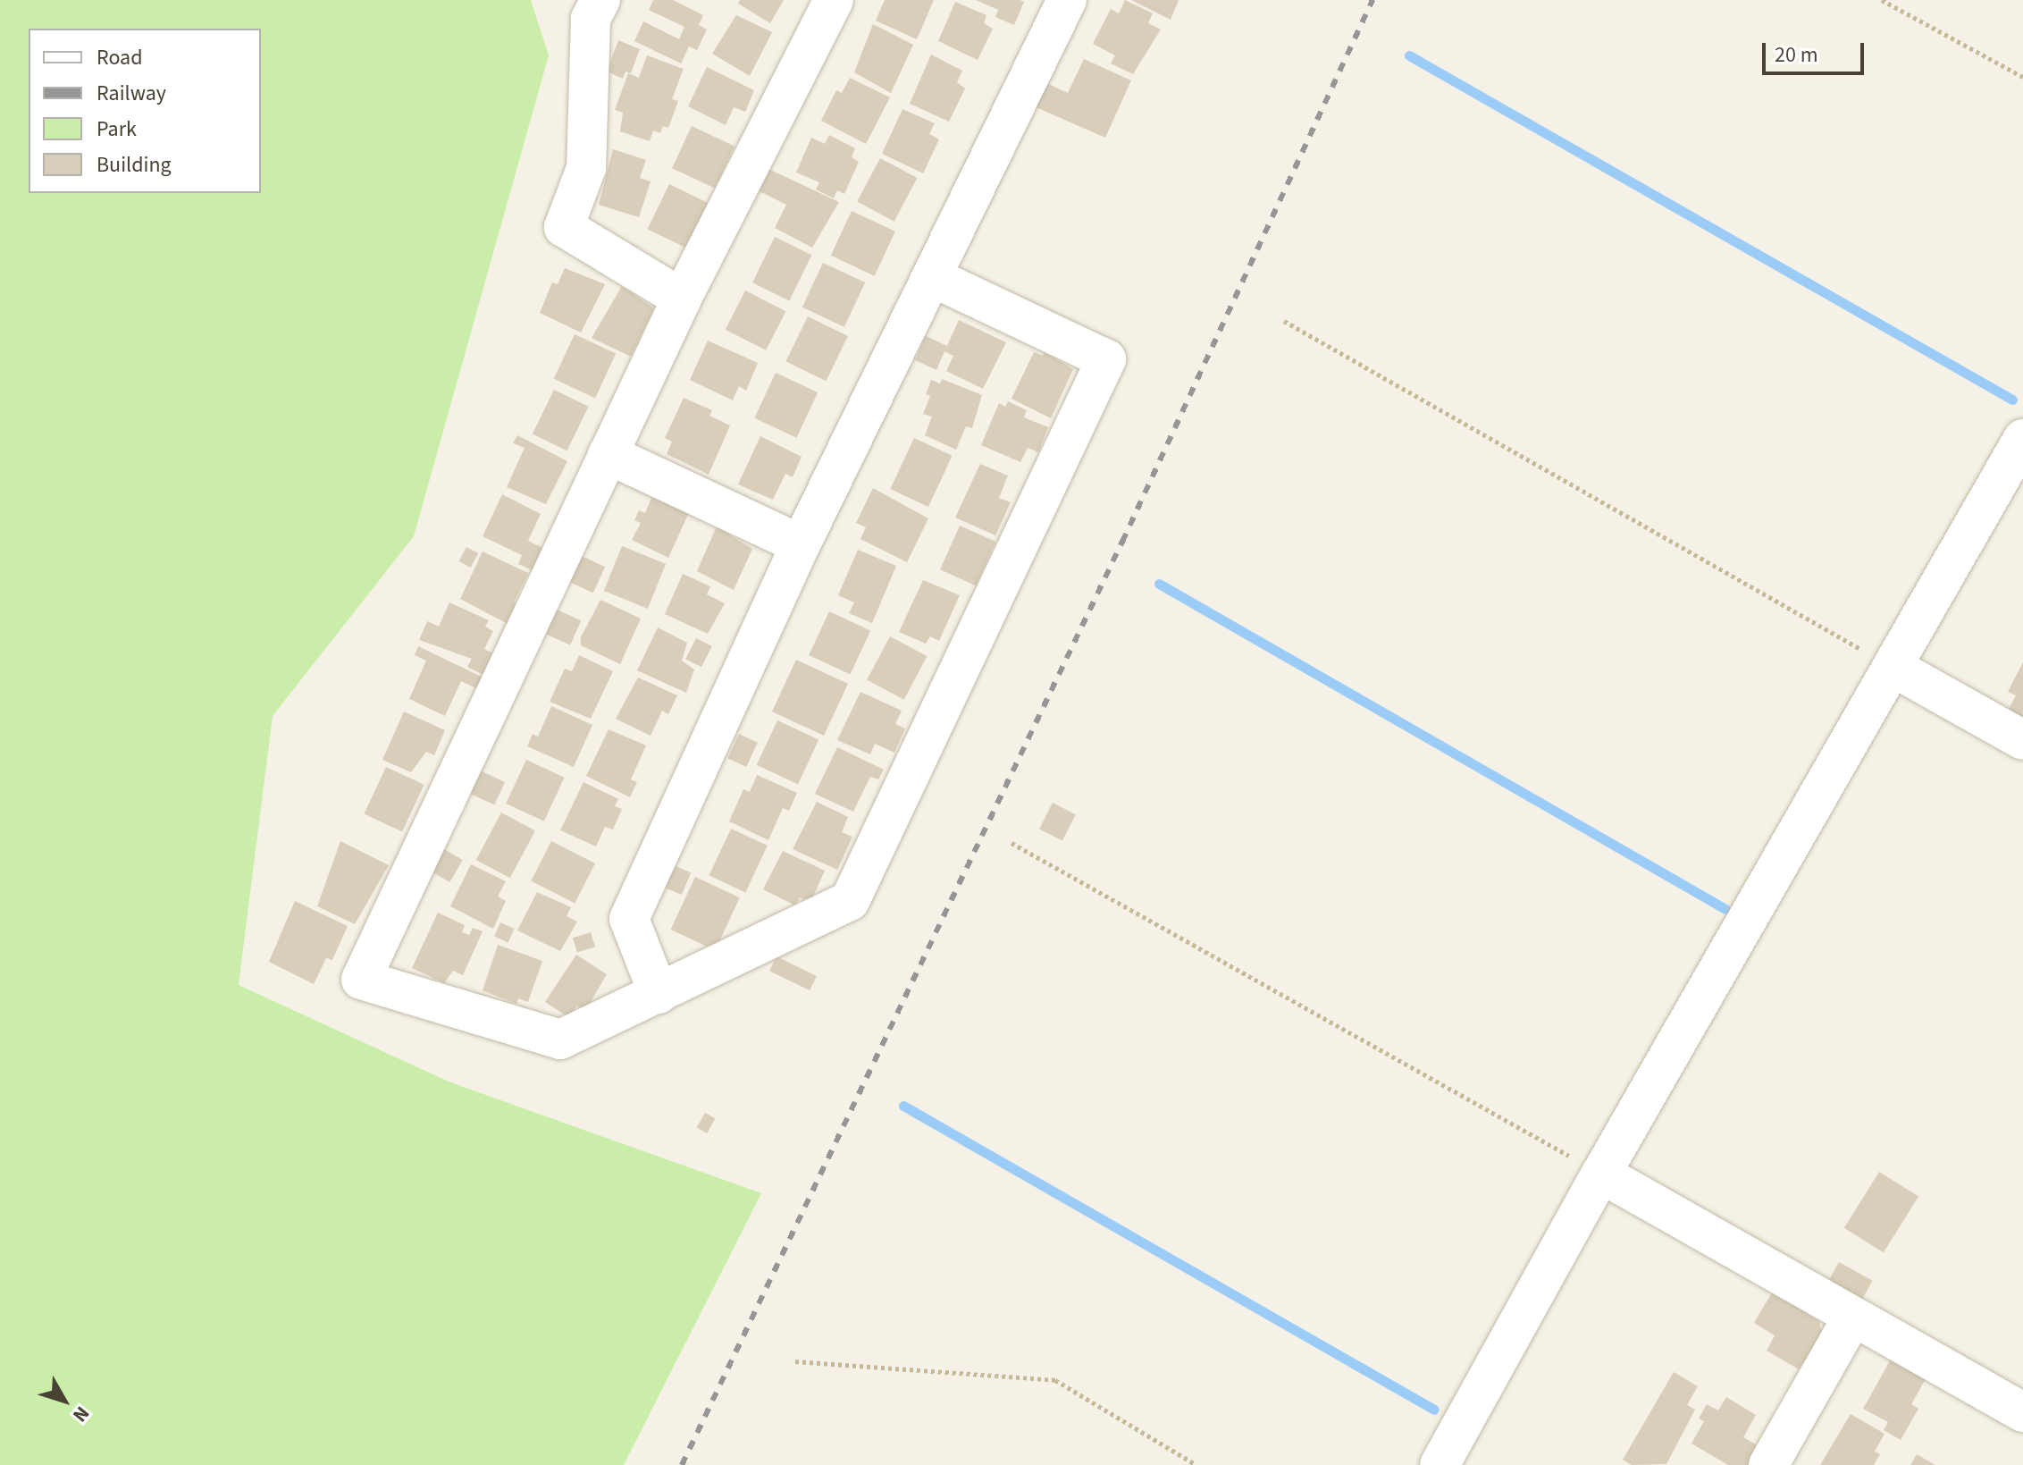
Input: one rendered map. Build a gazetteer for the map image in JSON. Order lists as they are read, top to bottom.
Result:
{
  "legend": [
    "Road",
    "Railway",
    "Park",
    "Building"
  ],
  "scale_bar": "20 m",
  "north": "bottom right"
}
